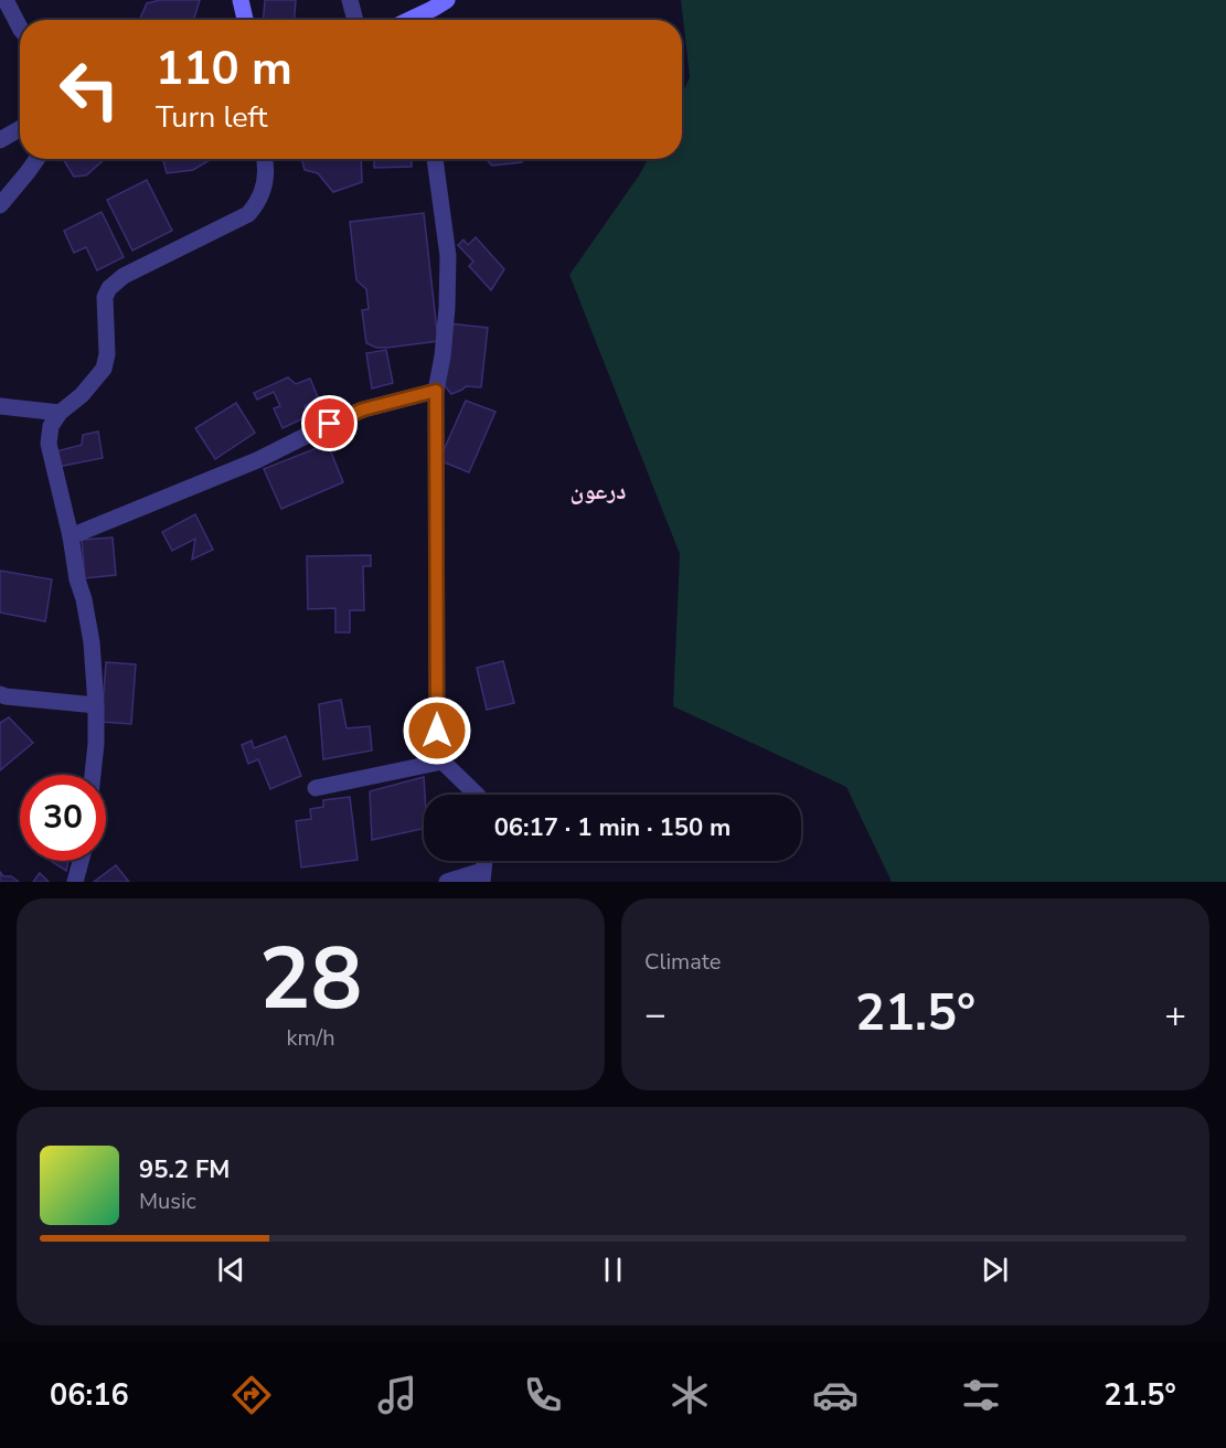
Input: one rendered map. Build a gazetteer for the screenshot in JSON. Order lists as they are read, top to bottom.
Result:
{
  "districts": ["درعون"],
  "page": {
    "turn": ["110 m", "Turn left"],
    "limit": "30",
    "trip": "06:17 · 1 min · 150 m",
    "tile": [
      ["28", "km/h"],
      "Climate"
    ],
    "heat": ["−", "21.5°", "+"],
    "song": ["95.2 FM", "Music"],
    "tabs": ["06:16", "21.5°"]
  }
}
